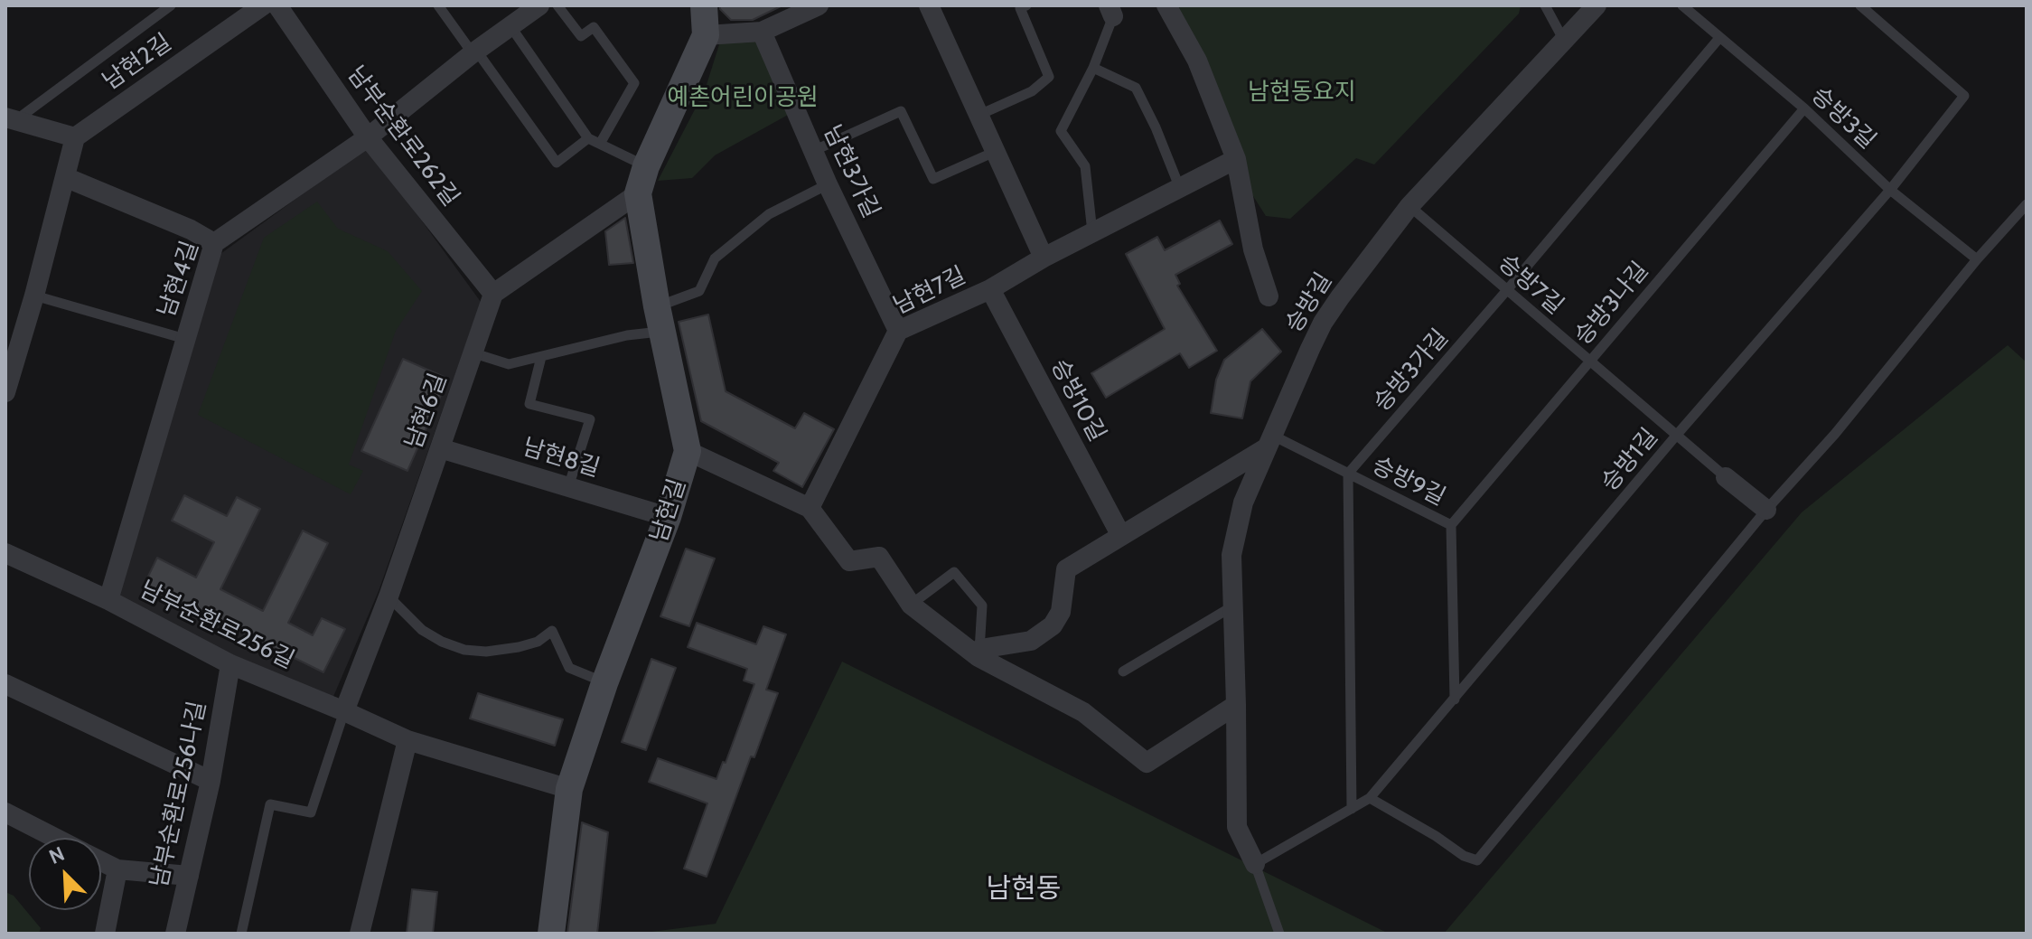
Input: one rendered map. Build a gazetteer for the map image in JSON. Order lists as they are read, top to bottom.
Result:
{
  "streets": {
    "street": [
      "남현2길",
      "남부순환로262길",
      "남현3가길",
      "남현4길",
      "남현7길",
      "승방길",
      "승방10길",
      "남현6길",
      "남현8길",
      "남현길",
      "남부순환로256길",
      "남부순환로256나길"
    ],
    "lane": [
      "승방3길",
      "승방7길",
      "승방3나길",
      "승방3가길",
      "승방1길",
      "승방9길"
    ]
  },
  "crossings": [
    ["승방3길", "승방3나길"],
    ["승방3길", "승방3가길"],
    ["승방3길", "승방1길"],
    ["남부순환로262길", "남현4길"],
    ["남부순환로262길", "남현6길"],
    ["남현3가길", "남현7길"],
    ["남현4길", "남부순환로256길"],
    ["승방7길", "승방길"],
    ["승방7길", "승방3나길"],
    ["승방7길", "승방3가길"],
    ["승방7길", "승방1길"],
    ["남현7길", "승방10길"],
    ["승방길", "승방1길"],
    ["승방길", "승방9길"],
    ["승방3나길", "승방9길"],
    ["승방3가길", "승방9길"],
    ["남현6길", "남현8길"],
    ["남현6길", "남부순환로256길"],
    ["남현8길", "남현길"],
    ["승방1길", "승방9길"],
    ["남현길", "남부순환로256길"],
    ["남부순환로256길", "남부순환로256나길"]
  ],
  "districts": ["남현동"],
  "parks": ["남현동요지", "예촌어린이공원"],
  "north": "top left"
}
